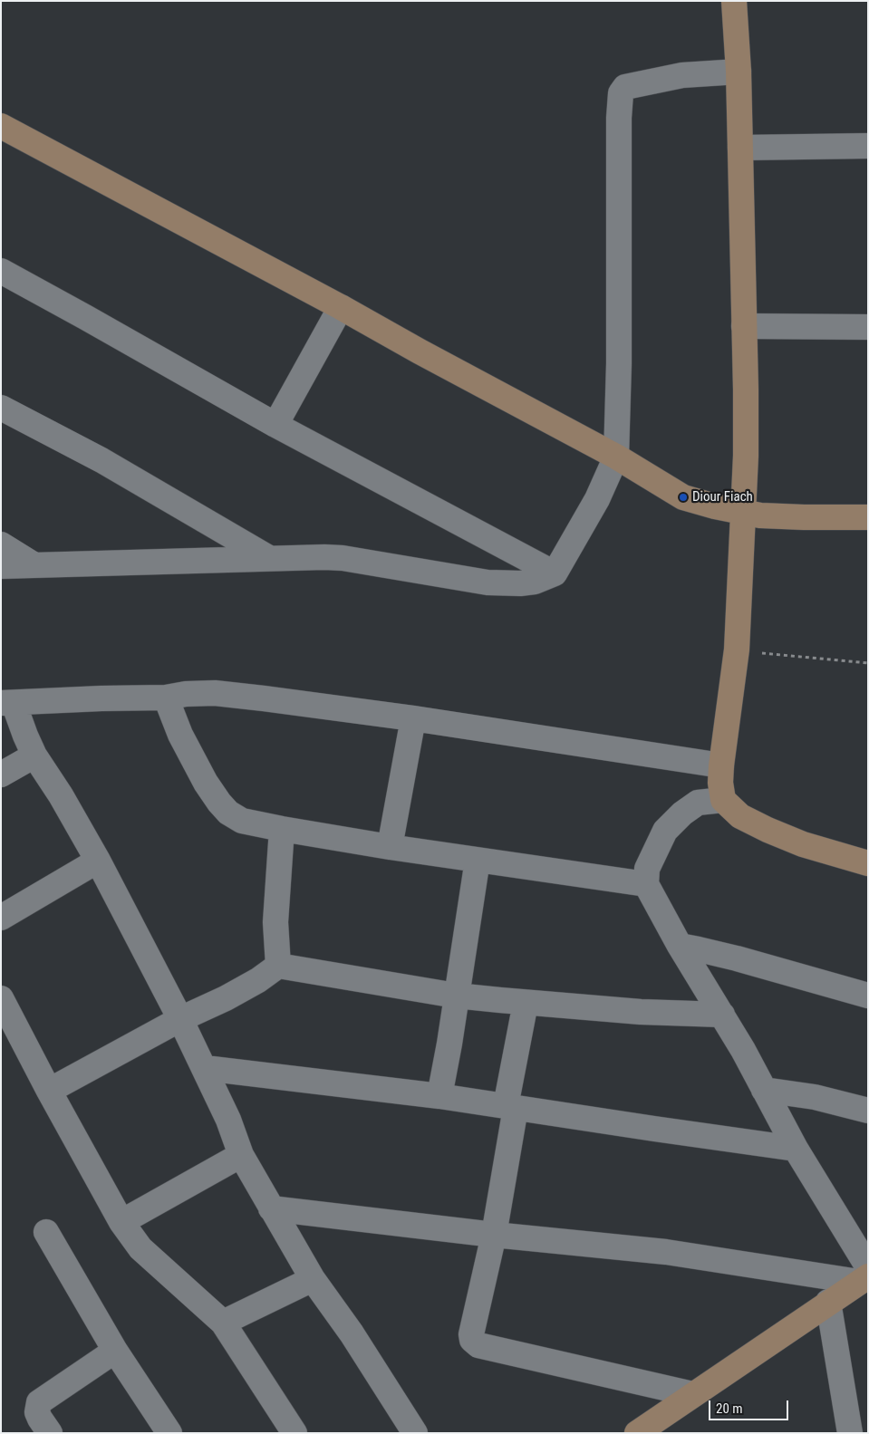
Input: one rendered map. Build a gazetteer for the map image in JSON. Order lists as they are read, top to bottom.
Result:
{
  "places": ["Diour Fiach"],
  "scale_bar": "20 m"
}
